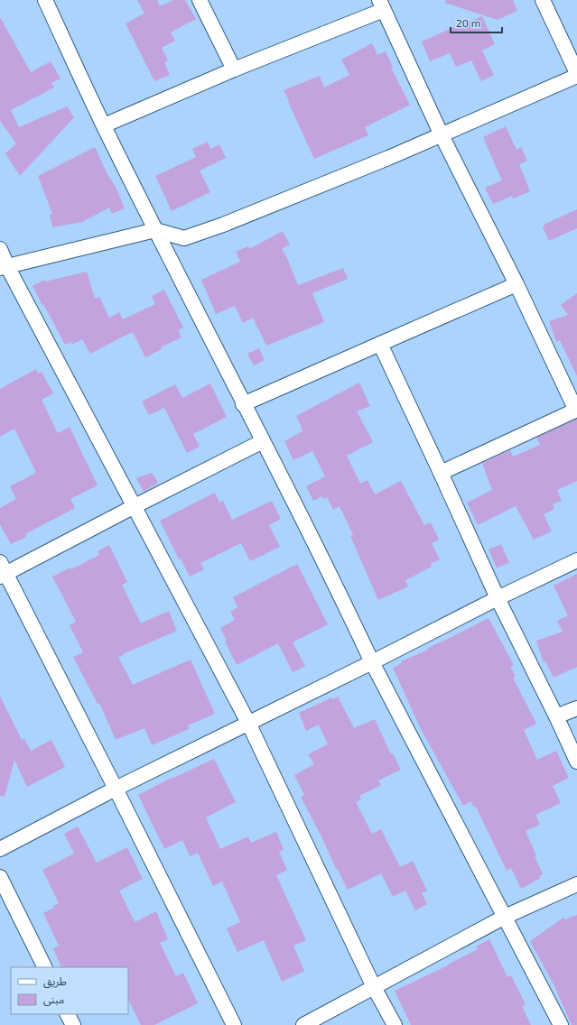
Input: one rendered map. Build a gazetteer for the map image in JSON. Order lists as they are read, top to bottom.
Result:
{
  "legend": ["طريق", "مبنى"],
  "scale_bar": "20 m"
}
